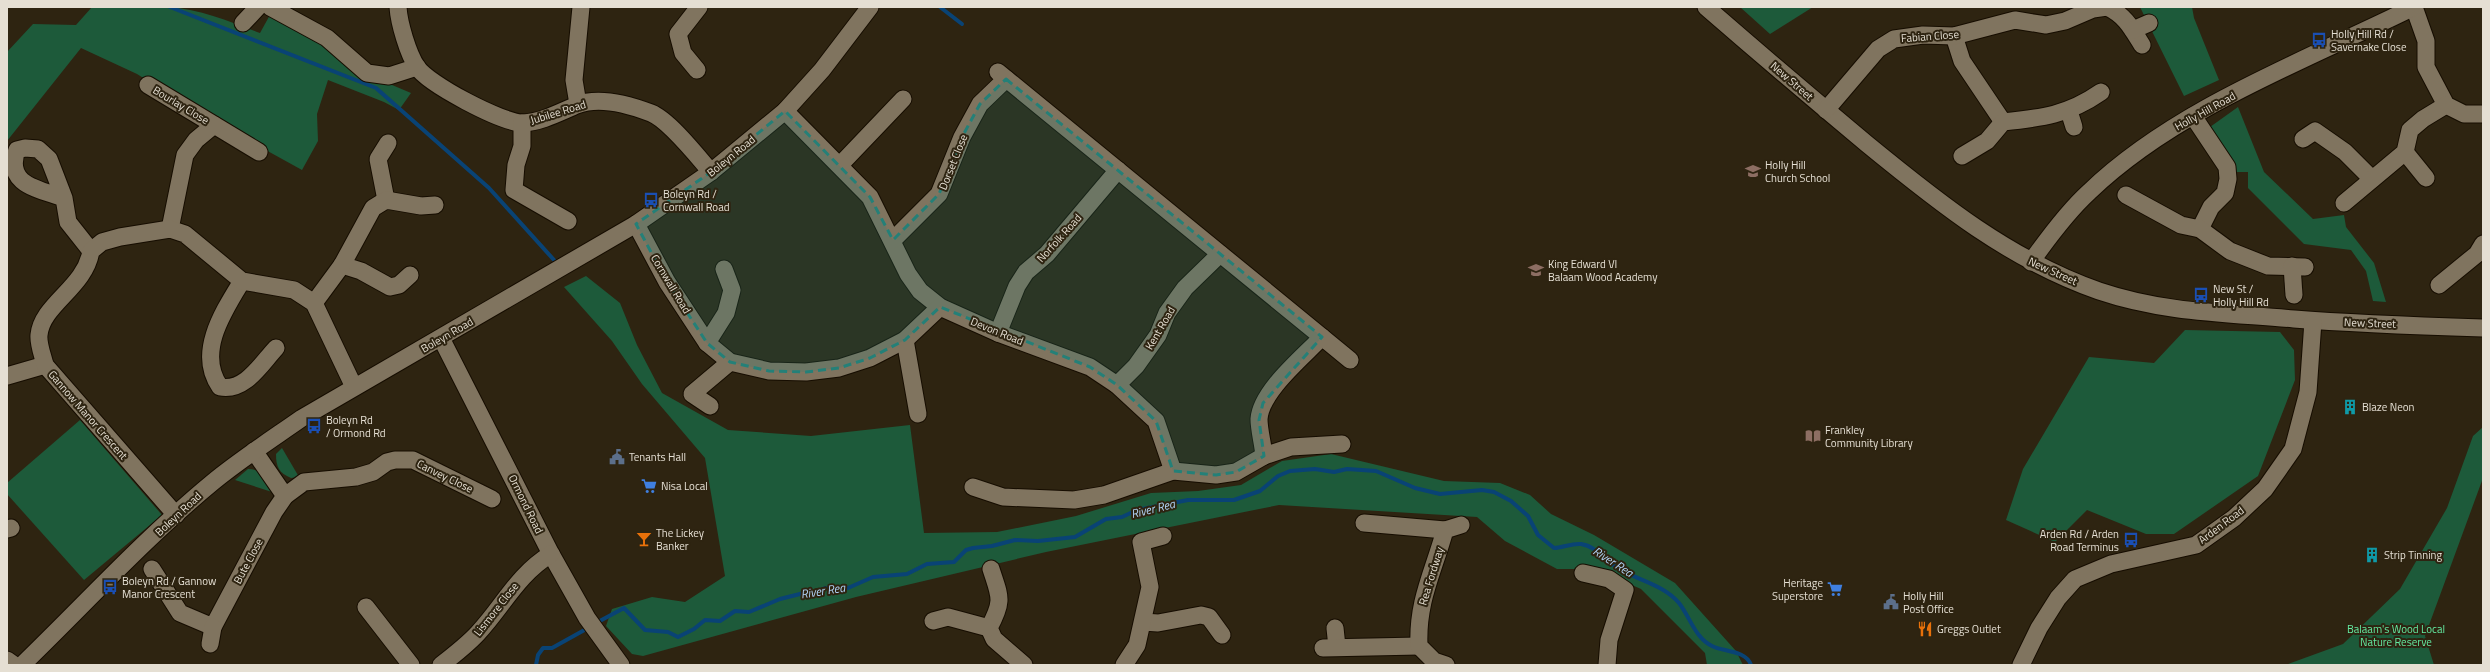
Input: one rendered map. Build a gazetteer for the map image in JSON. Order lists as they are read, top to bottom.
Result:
{
  "streets": {
    "street": [
      "Fabian Close",
      "New Street",
      "Bourlay Close",
      "Holly Hill Road",
      "Jubilee Road",
      "Boleyn Road",
      "Dorset Close",
      "Norfolk Road",
      "Cornwall Road",
      "Kent Road",
      "Devon Road",
      "Gannow Manor Crescent",
      "Canvey Close",
      "Ormond Road",
      "Arden Road",
      "Bute Close",
      "Rea Fordway",
      "Lismore Close"
    ]
  },
  "crossings": [
    ["Fabian Close", "New Street"],
    ["New Street", "Holly Hill Road"],
    ["New Street", "Arden Road"],
    ["Jubilee Road", "Boleyn Road"],
    ["Boleyn Road", "Cornwall Road"],
    ["Boleyn Road", "Devon Road"],
    ["Boleyn Road", "Gannow Manor Crescent"],
    ["Boleyn Road", "Ormond Road"],
    ["Dorset Close", "Norfolk Road"],
    ["Dorset Close", "Devon Road"],
    ["Norfolk Road", "Devon Road"],
    ["Cornwall Road", "Devon Road"],
    ["Kent Road", "Devon Road"],
    ["Canvey Close", "Bute Close"],
    ["Ormond Road", "Lismore Close"]
  ],
  "water": ["River Rea"],
  "parks": ["Balaam's Wood Local Nature Reserve"],
  "places": {
    "bus stop": [
      "Holly Hill Rd / Savernake Close",
      "Boleyn Rd / Cornwall Road",
      "New St / Holly Hill Rd",
      "Boleyn Rd / Ormond Rd",
      "Arden Rd / Arden Road Terminus",
      "Boleyn Rd / Gannow Manor Crescent"
    ],
    "school or university": ["Holly Hill Church School", "King Edward VI Balaam Wood Academy"],
    "building": ["Blaze Neon", "Strip Tinning"],
    "library": ["Frankley Community Library"],
    "public building": ["Tenants Hall", "Holly Hill Post Office"],
    "supermarket": ["Nisa Local", "Heritage Superstore"],
    "bar": ["The Lickey Banker"],
    "restaurant": ["Greggs Outlet"]
  }
}
